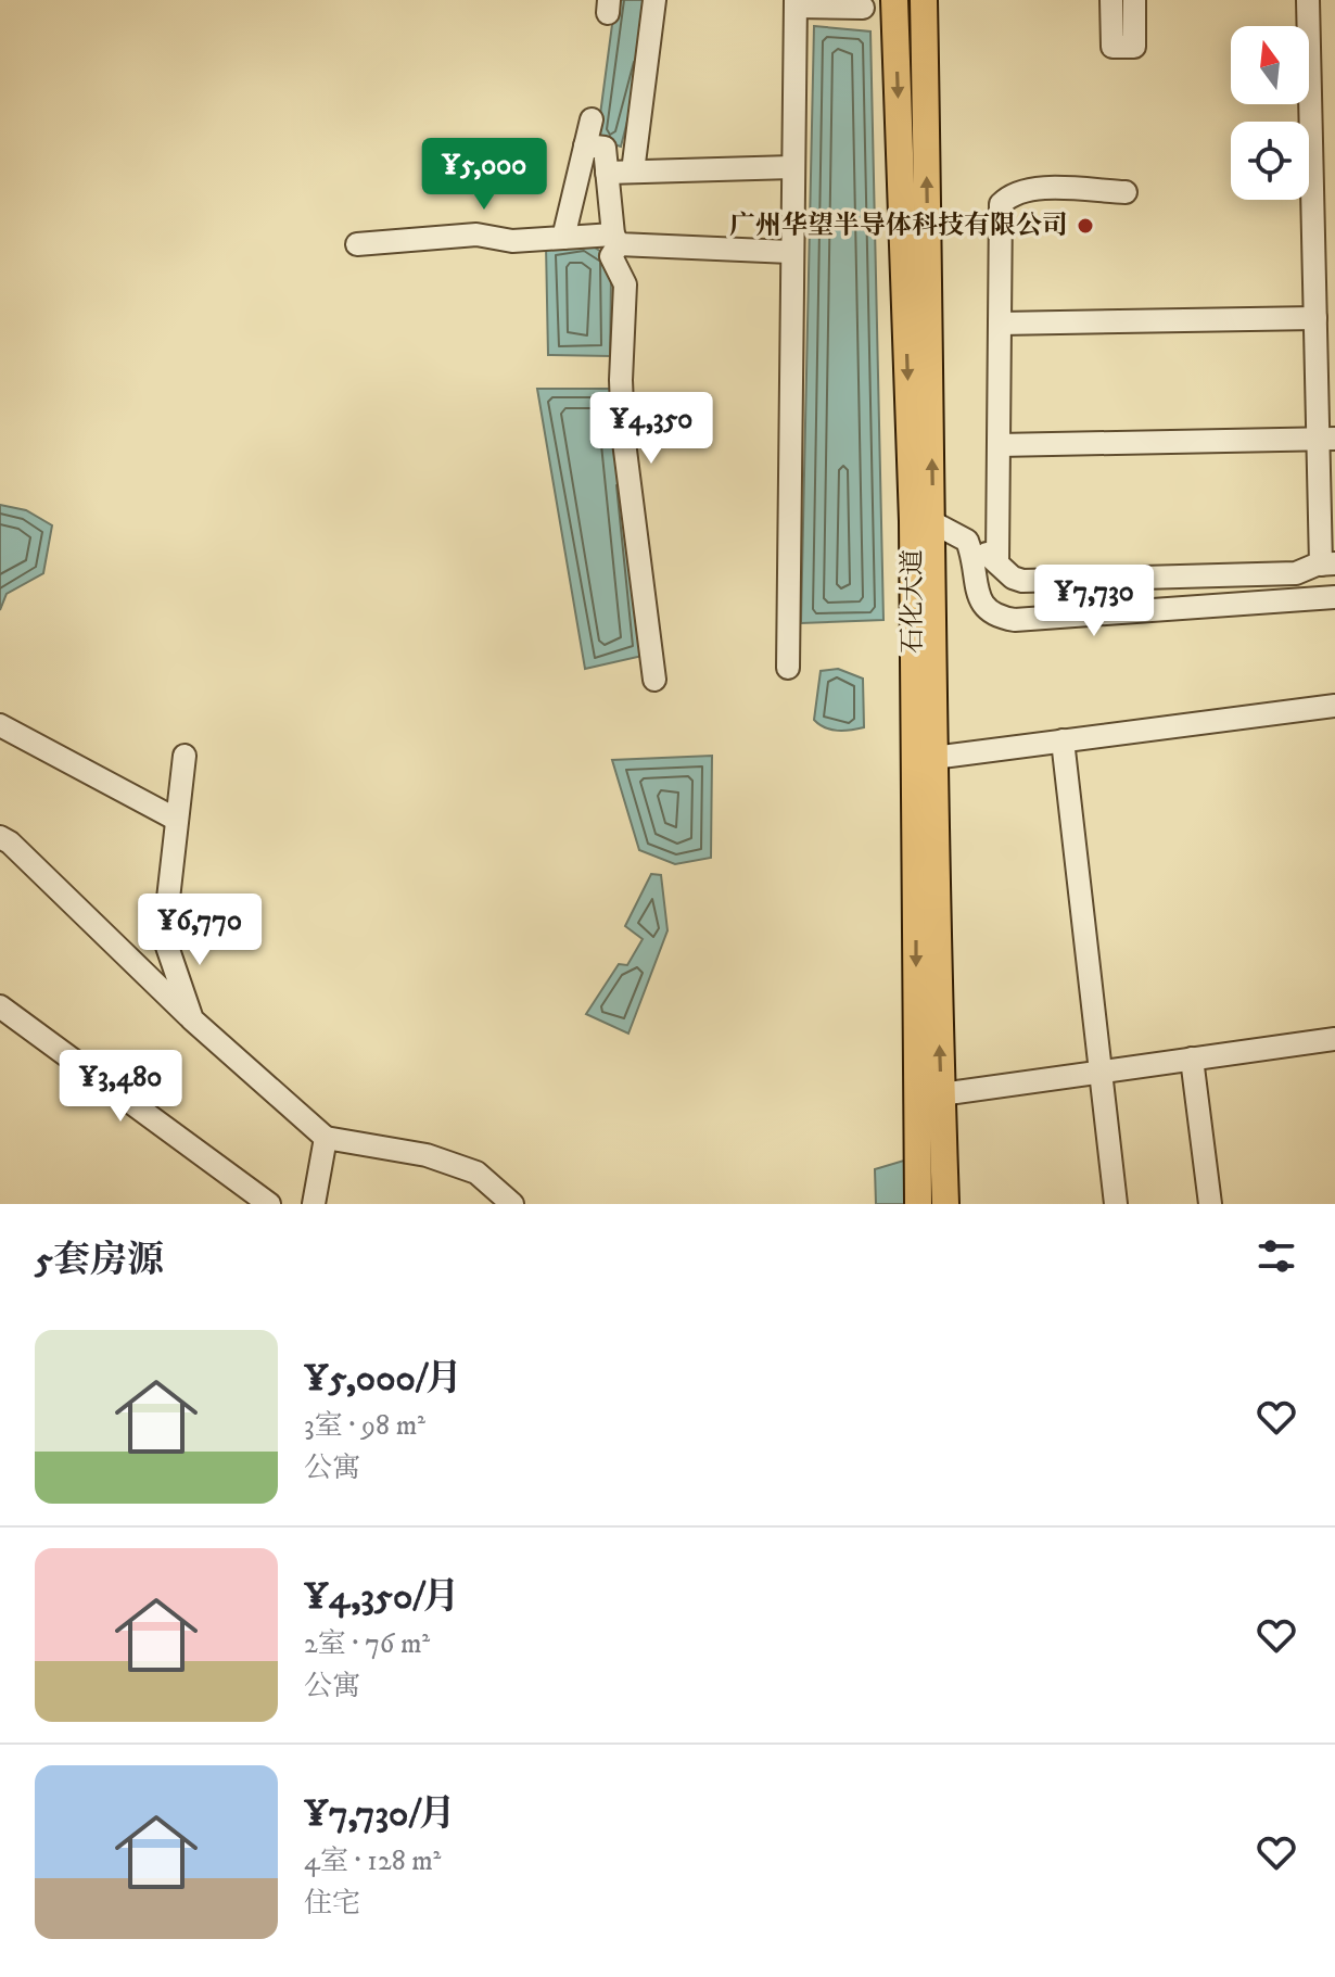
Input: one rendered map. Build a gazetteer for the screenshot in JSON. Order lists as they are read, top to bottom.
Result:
{
  "streets": {
    "main road": ["石化大道"]
  },
  "places": ["广州华望半导体科技有限公司"],
  "north": "top",
  "page": {
    "price": [
      "¥5,000",
      "¥4,350",
      "¥7,730",
      "¥6,770",
      "¥3,480"
    ],
    "heading": "5套房源",
    "list": [
      {
        "name": "¥5,000/月",
        "note": "3室 · 98 m² · 公寓"
      },
      {
        "name": "¥4,350/月",
        "note": "2室 · 76 m² · 公寓"
      },
      {
        "name": "¥7,730/月",
        "note": "4室 · 128 m² · 住宅"
      }
    ]
  }
}
